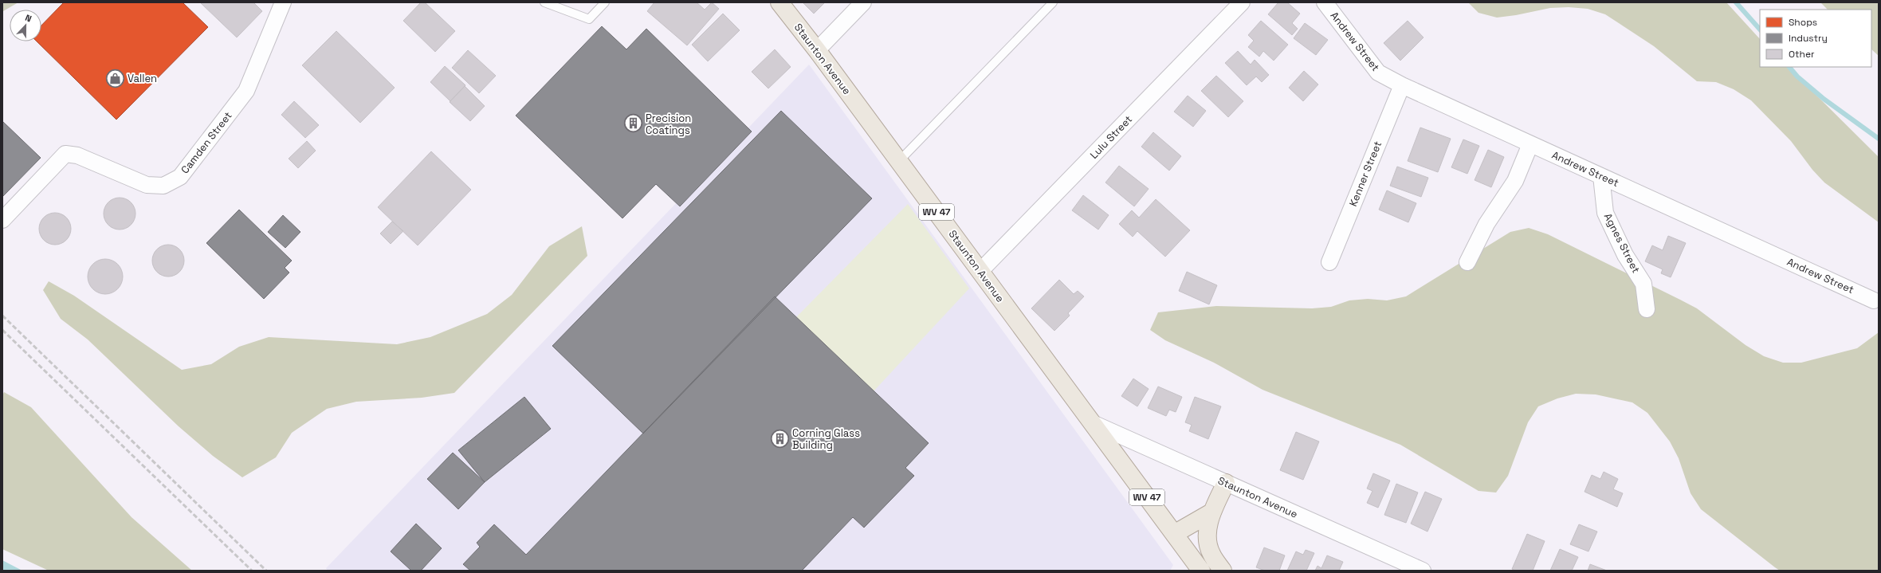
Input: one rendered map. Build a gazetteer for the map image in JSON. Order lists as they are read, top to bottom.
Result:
{
  "streets": {
    "main road": ["Staunton Avenue", "WV 47"],
    "street": [
      "Andrew Street",
      "Lulu Street",
      "Camden Street",
      "Kenner Street",
      "Agnes Street"
    ]
  },
  "crossings": [
    ["Andrew Street", "Kenner Street"],
    ["Andrew Street", "Agnes Street"],
    ["Staunton Avenue", "Lulu Street"]
  ],
  "places": {
    "shop": ["Vallen"],
    "building": ["Precision Coatings", "Corning Glass Building"]
  },
  "legend": ["Shops", "Industry", "Other"],
  "north": "top"
}
